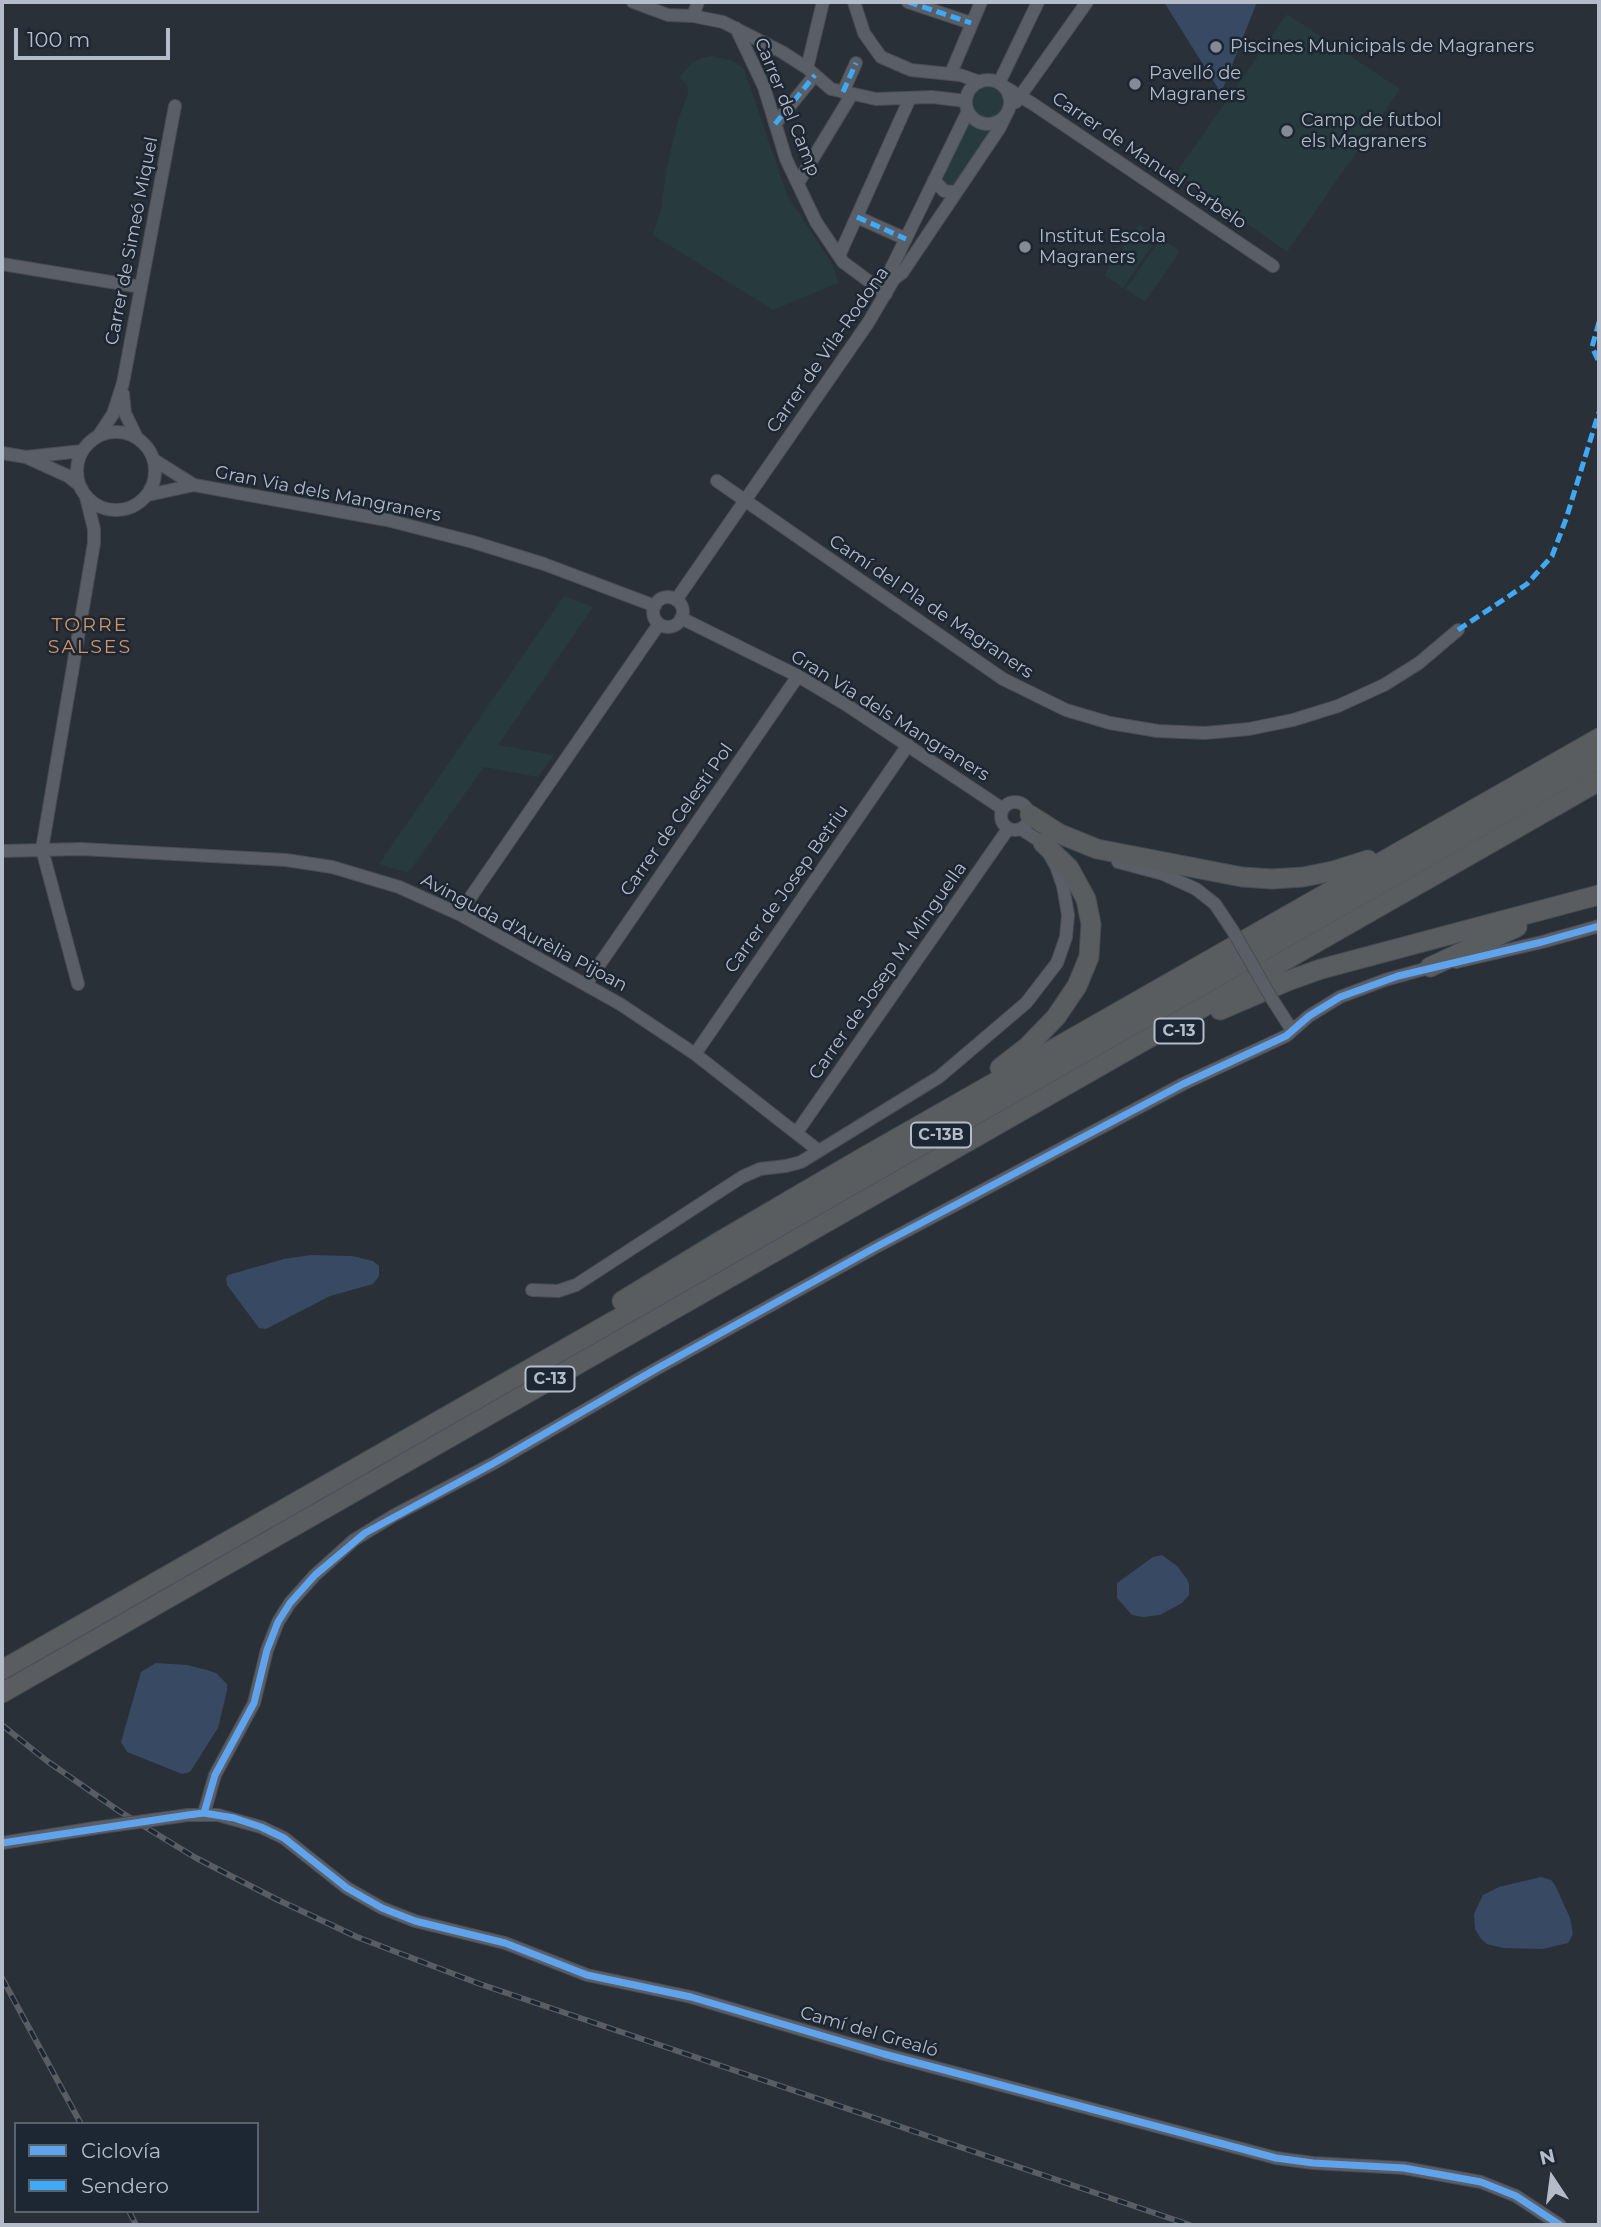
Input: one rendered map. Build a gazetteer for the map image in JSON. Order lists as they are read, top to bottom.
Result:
{
  "streets": {
    "highway": ["C-13", "C-13B"],
    "street": [
      "Carrer del Camp",
      "Carrer de Manuel Carbelo",
      "Carrer de Simeó Miquel",
      "Carrer de Vila-Rodona",
      "Gran Via dels Mangraners",
      "Camí del Pla de Magraners",
      "Carrer de Celestí Pol",
      "Carrer de Josep Betriu",
      "Avinguda d'Aurèlia Pijoan",
      "Carrer de Josep M. Minguella",
      "Camí del Grealó"
    ]
  },
  "crossings": [
    ["Carrer del Camp", "Carrer de Vila-Rodona"],
    ["Carrer de Manuel Carbelo", "Carrer de Vila-Rodona"],
    ["Carrer de Simeó Miquel", "Gran Via dels Mangraners"],
    ["Carrer de Vila-Rodona", "Gran Via dels Mangraners"],
    ["Carrer de Vila-Rodona", "Camí del Pla de Magraners"],
    ["Gran Via dels Mangraners", "Carrer de Celestí Pol"],
    ["Gran Via dels Mangraners", "Carrer de Josep Betriu"],
    ["Gran Via dels Mangraners", "Carrer de Josep M. Minguella"],
    ["Carrer de Celestí Pol", "Avinguda d'Aurèlia Pijoan"],
    ["Carrer de Josep Betriu", "Avinguda d'Aurèlia Pijoan"],
    ["Avinguda d'Aurèlia Pijoan", "Carrer de Josep M. Minguella"],
    ["C-13", "C-13B"]
  ],
  "districts": ["TORRE SALSES"],
  "places": [
    "Piscines Municipals de Magraners",
    "Pavelló de Magraners",
    "Camp de futbol els Magraners",
    "Institut Escola Magraners"
  ],
  "legend": ["Ciclovía", "Sendero"],
  "scale_bar": "100 m",
  "north": "top"
}
